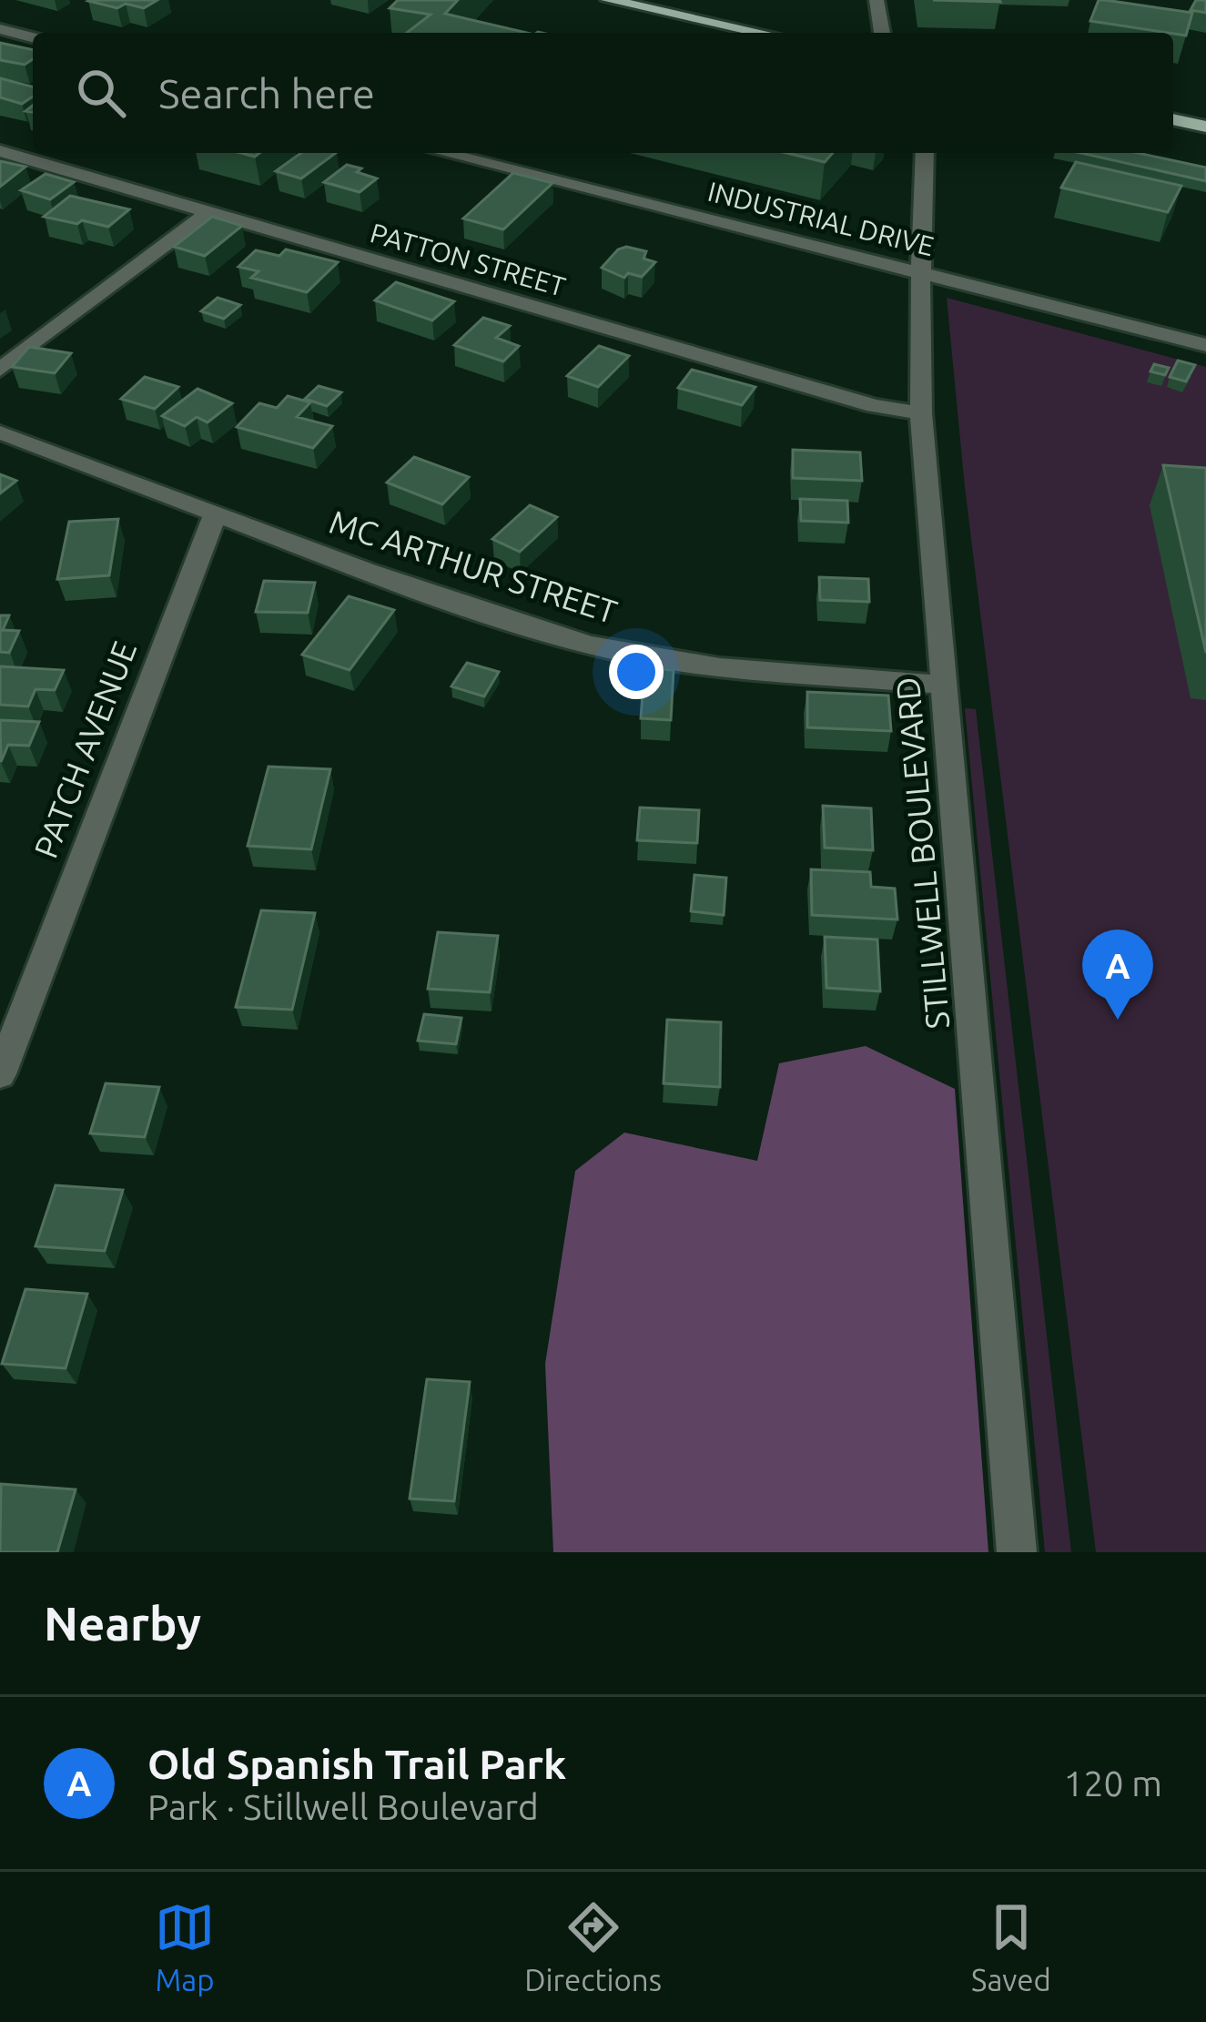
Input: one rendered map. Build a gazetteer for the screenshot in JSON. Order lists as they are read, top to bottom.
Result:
{
  "streets": {
    "street": [
      "INDUSTRIAL DRIVE",
      "PATTON STREET",
      "MC ARTHUR STREET",
      "PATCH AVENUE",
      "STILLWELL BOULEVARD"
    ]
  },
  "crossings": [
    ["INDUSTRIAL DRIVE", "STILLWELL BOULEVARD"],
    ["PATTON STREET", "STILLWELL BOULEVARD"],
    ["MC ARTHUR STREET", "PATCH AVENUE"],
    ["MC ARTHUR STREET", "STILLWELL BOULEVARD"]
  ],
  "page": {
    "search": "Search here",
    "pins": "A",
    "heading": "Nearby",
    "list": [
      {
        "mark": "A",
        "name": "Old Spanish Trail Park",
        "note": "Park · Stillwell Boulevard",
        "value": "120 m"
      }
    ],
    "nav": ["Map", "Directions", "Saved"]
  }
}
